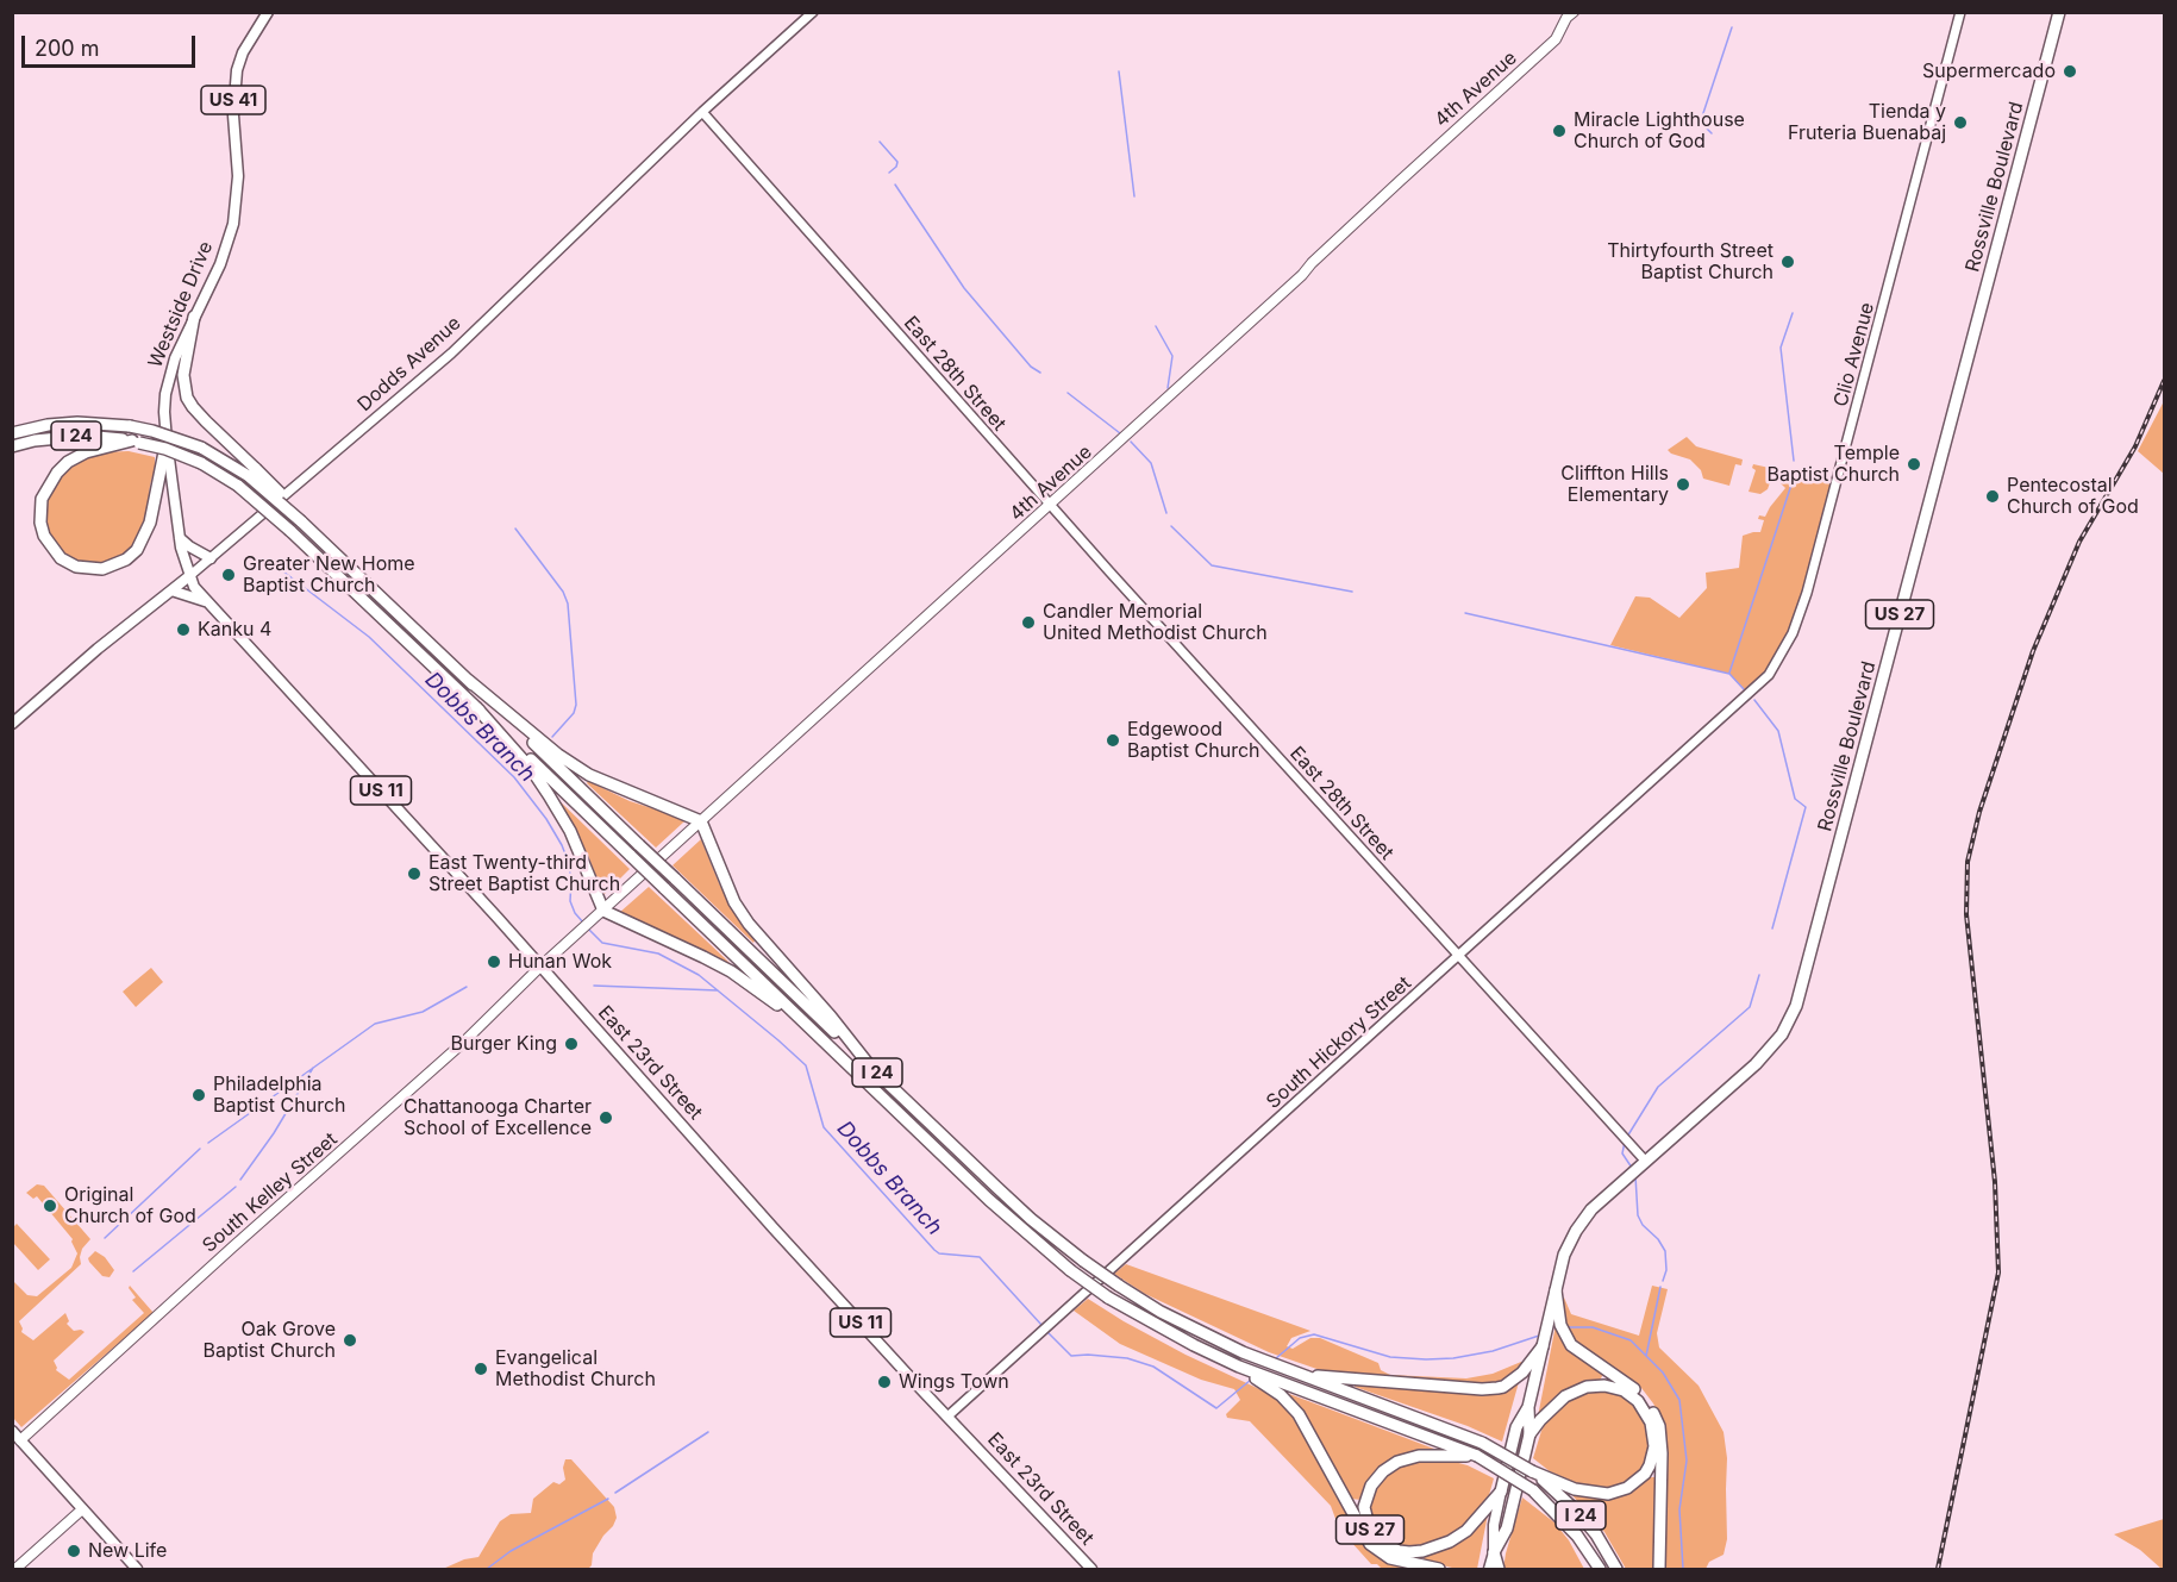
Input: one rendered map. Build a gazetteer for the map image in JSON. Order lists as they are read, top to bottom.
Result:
{
  "streets": {
    "highway": ["Rossville Boulevard", "I 24", "US 27"],
    "main road": [
      "4th Avenue",
      "US 41",
      "Westside Drive",
      "Dodds Avenue",
      "US 11",
      "East 23rd Street",
      "South Kelley Street"
    ],
    "street": ["Clio Avenue", "East 28th Street", "South Hickory Street"]
  },
  "crossings": [
    ["4th Avenue", "East 28th Street"],
    ["4th Avenue", "East 23rd Street"],
    ["4th Avenue", "South Kelley Street"],
    ["Rossville Boulevard", "East 28th Street"],
    ["Rossville Boulevard", "US 27"],
    ["Westside Drive", "Dodds Avenue"],
    ["Westside Drive", "East 23rd Street"],
    ["Clio Avenue", "South Hickory Street"],
    ["Dodds Avenue", "East 28th Street"],
    ["Dodds Avenue", "East 23rd Street"],
    ["East 28th Street", "South Hickory Street"],
    ["I 24", "US 27"],
    ["South Hickory Street", "East 23rd Street"],
    ["East 23rd Street", "South Kelley Street"]
  ],
  "water": ["Dobbs Branch"],
  "places": [
    "Supermercado",
    "Tienda y Fruteria Buenabaj",
    "Miracle Lighthouse Church of God",
    "Thirtyfourth Street Baptist Church",
    "Temple Baptist Church",
    "Cliffton Hills Elementary",
    "Pentecostal Church of God",
    "Greater New Home Baptist Church",
    "Candler Memorial United Methodist Church",
    "Kanku 4",
    "Edgewood Baptist Church",
    "East Twenty-third Street Baptist Church",
    "Hunan Wok",
    "Burger King",
    "Philadelphia Baptist Church",
    "Chattanooga Charter School of Excellence",
    "Original Church of God",
    "Oak Grove Baptist Church",
    "Evangelical Methodist Church",
    "Wings Town",
    "New Life"
  ],
  "scale_bar": "200 m"
}
